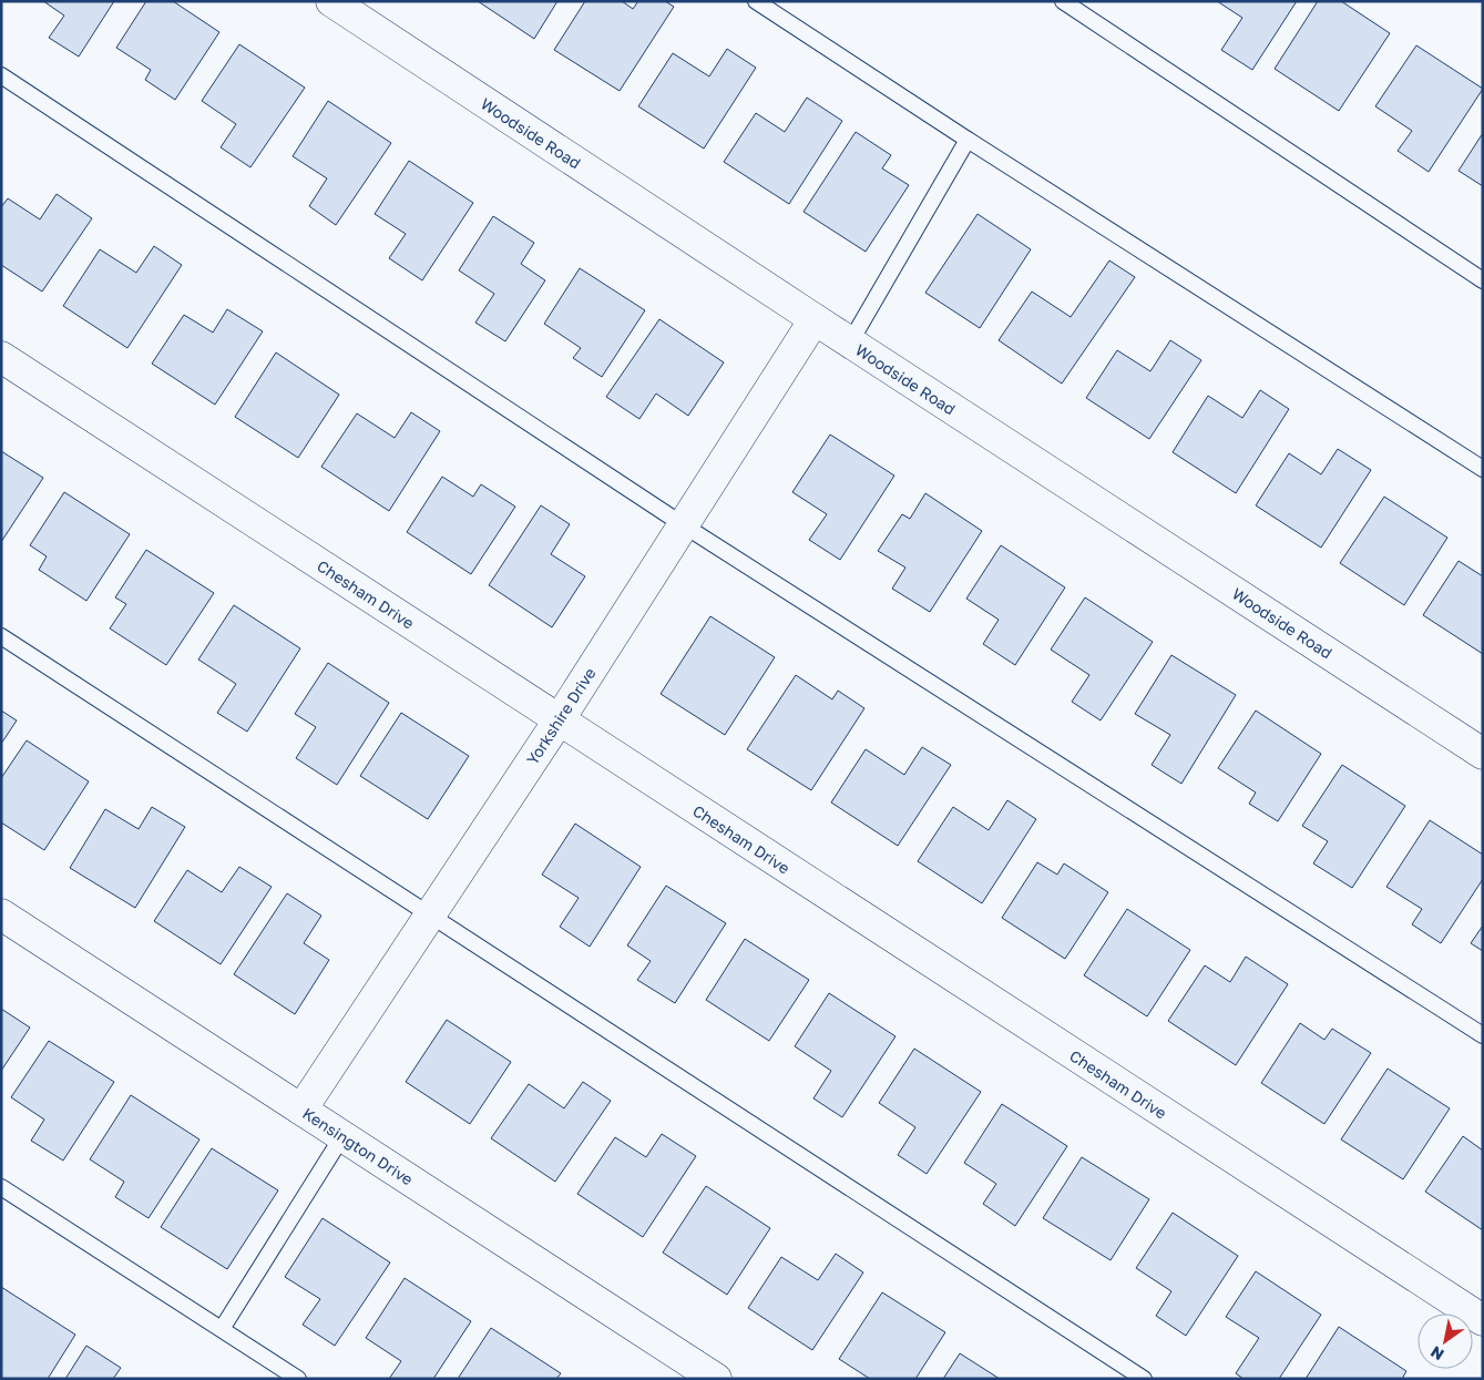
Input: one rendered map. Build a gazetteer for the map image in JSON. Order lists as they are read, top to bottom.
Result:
{
  "streets": {
    "street": [
      "Woodside Road",
      "Chesham Drive",
      "Yorkshire Drive",
      "Kensington Drive"
    ]
  },
  "crossings": [
    ["Woodside Road", "Yorkshire Drive"],
    ["Chesham Drive", "Yorkshire Drive"],
    ["Yorkshire Drive", "Kensington Drive"]
  ],
  "north": "bottom left"
}
